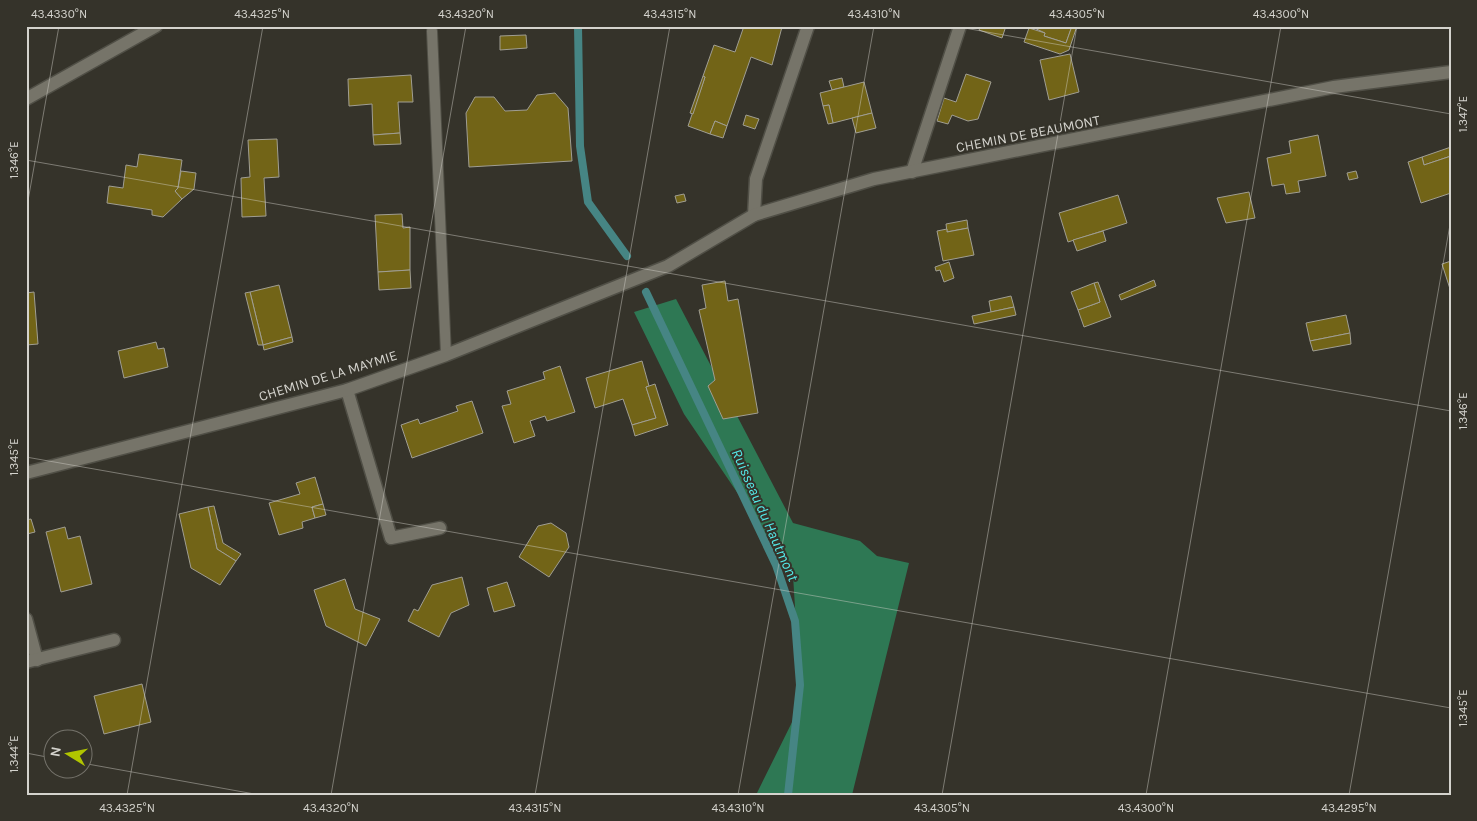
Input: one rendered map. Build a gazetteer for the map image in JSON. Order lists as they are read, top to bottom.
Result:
{
  "streets": {
    "street": ["CHEMIN DE BEAUMONT", "CHEMIN DE LA MAYMIE"]
  },
  "crossings": [
    ["CHEMIN DE BEAUMONT", "CHEMIN DE LA MAYMIE"]
  ],
  "water": ["Ruisseau du Hautmont"],
  "north": "left",
  "coordinates": [
    "43.4330°N",
    "43.4325°N",
    "43.4320°N",
    "43.4315°N",
    "43.4310°N",
    "43.4305°N",
    "43.4300°N",
    "1.347°E",
    "1.346°E",
    "1.345°E",
    "1.344°E",
    "43.4295°N"
  ]
}
